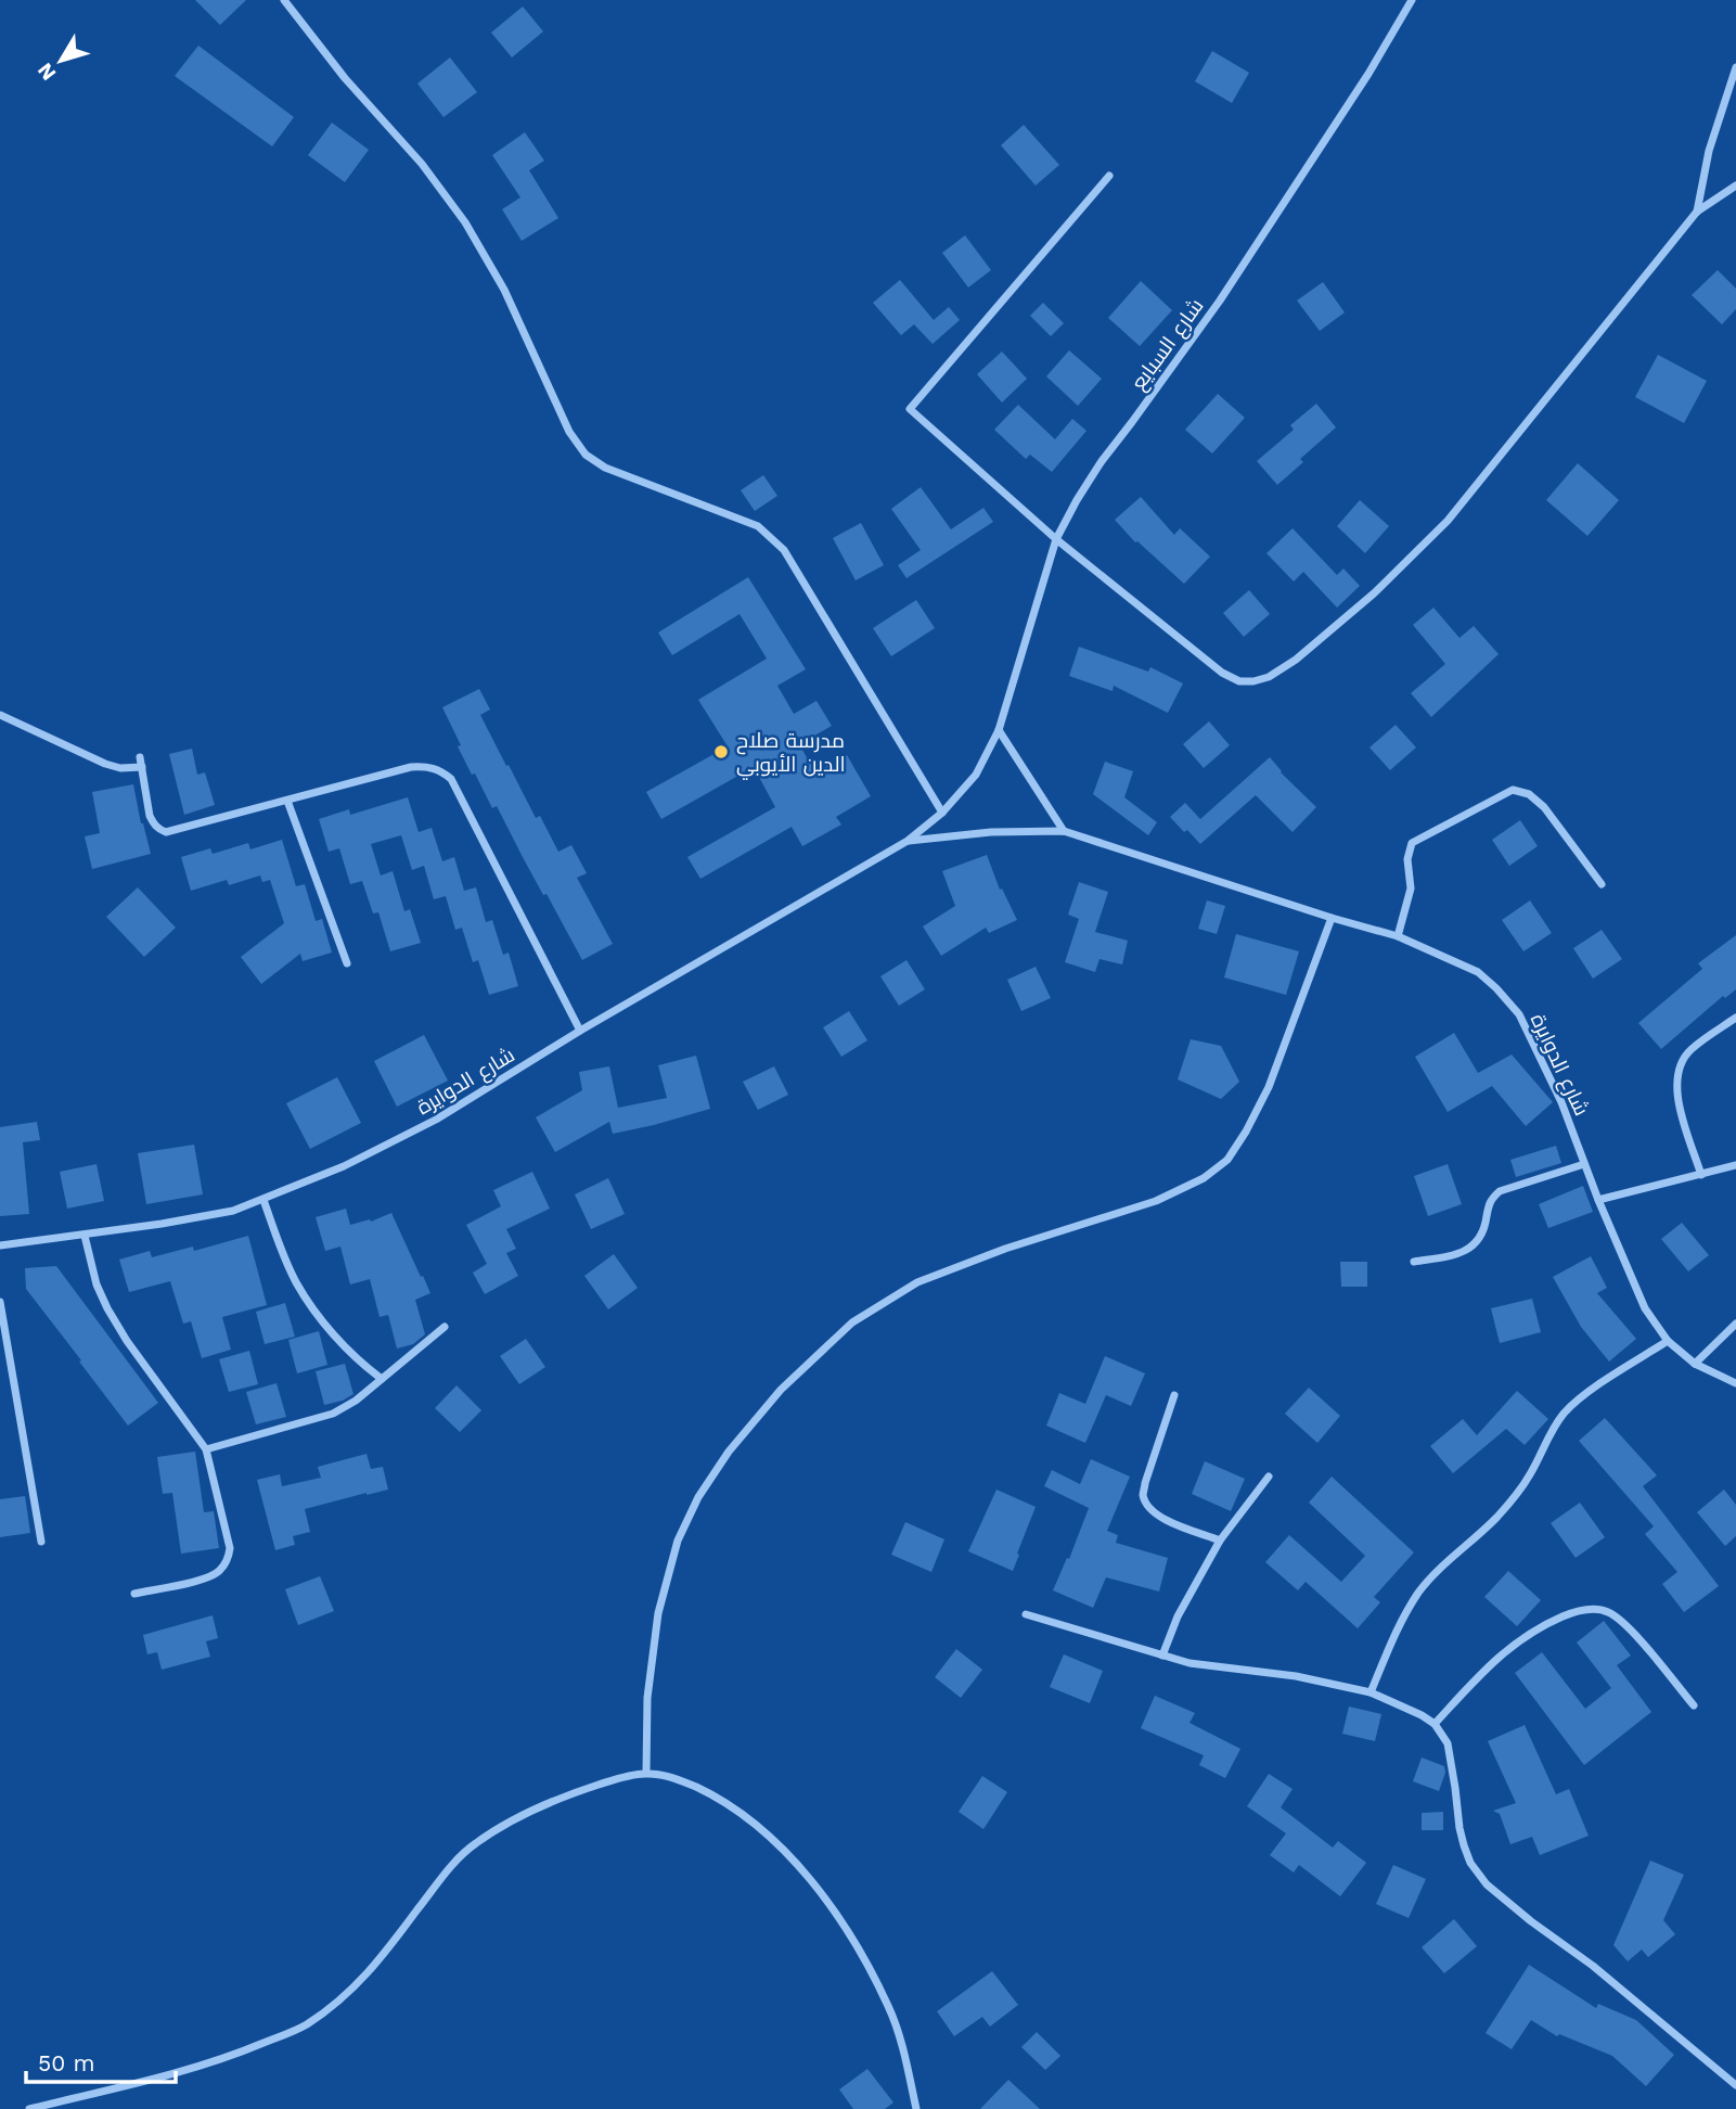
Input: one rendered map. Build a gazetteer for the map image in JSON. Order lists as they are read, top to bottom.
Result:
{
  "streets": {
    "street": ["شارع السبايع", "شارع الدوايرة"]
  },
  "crossings": [
    ["شارع السبايع", "شارع الدوايرة"]
  ],
  "places": ["مدرسة صلاح الدين الأيوبي"],
  "scale_bar": "50 m",
  "north": "bottom left"
}
